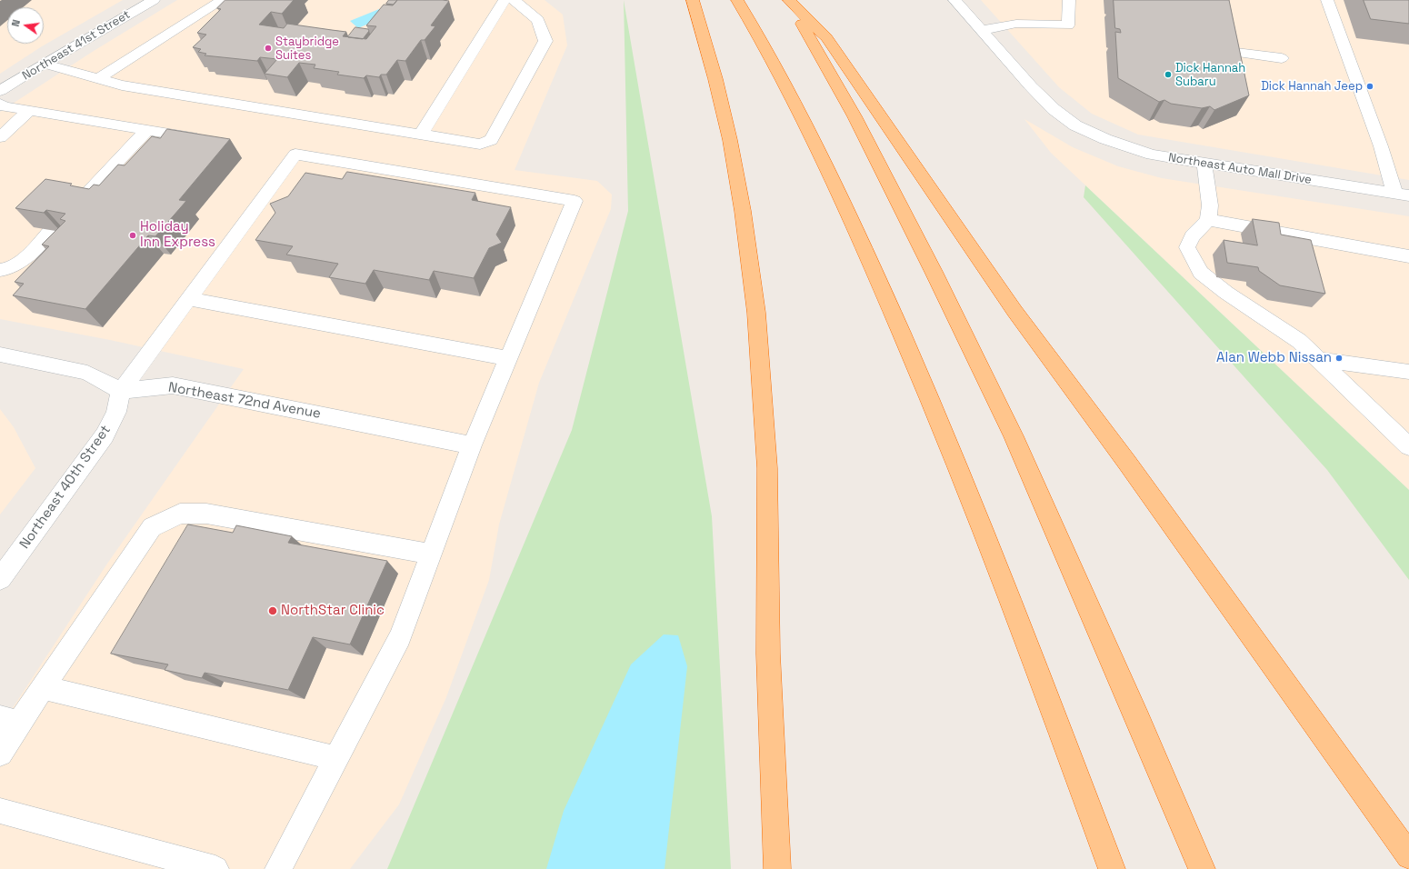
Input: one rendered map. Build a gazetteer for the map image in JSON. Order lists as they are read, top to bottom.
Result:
{
  "streets": {
    "street": [
      "Northeast 41st Street",
      "Northeast Auto Mall Drive",
      "Northeast 72nd Avenue",
      "Northeast 40th Street"
    ]
  },
  "crossings": [
    ["Northeast 72nd Avenue", "Northeast 40th Street"]
  ],
  "places": [
    "Staybridge Suites",
    "Dick Hannah Subaru",
    "Dick Hannah Jeep",
    "Holiday Inn Express",
    "Alan Webb Nissan",
    "NorthStar Clinic"
  ],
  "north": "left"
}
